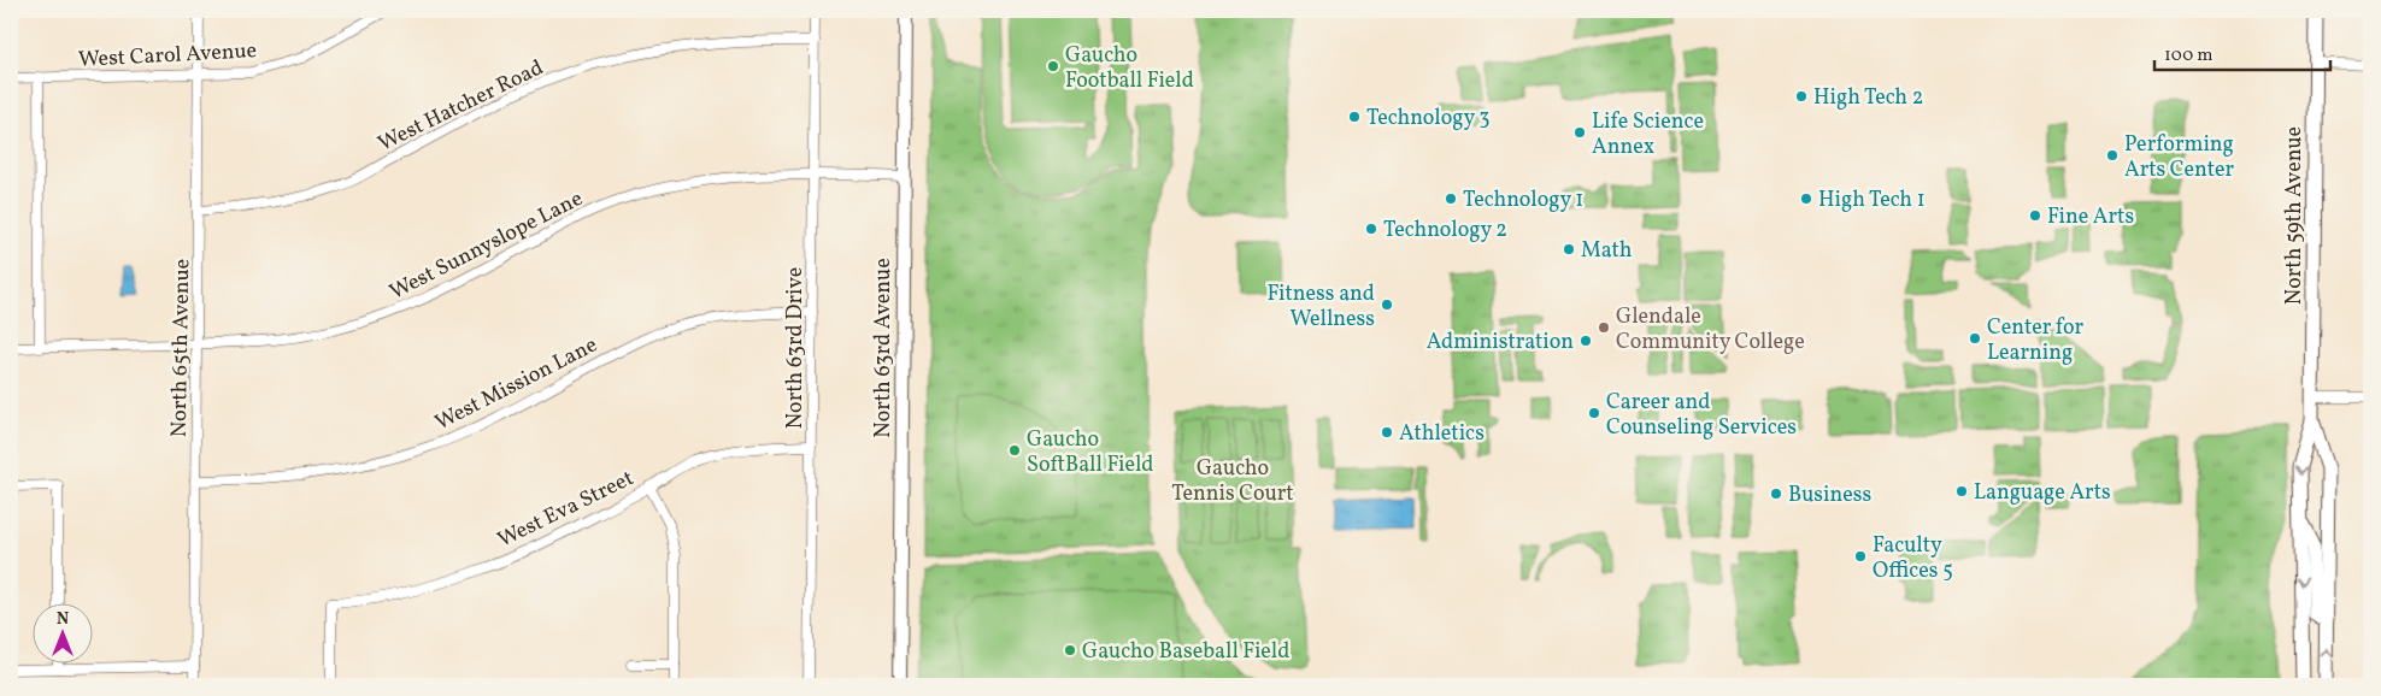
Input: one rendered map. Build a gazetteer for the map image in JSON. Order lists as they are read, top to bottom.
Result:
{
  "streets": {
    "main road": ["North 59th Avenue"],
    "street": [
      "West Carol Avenue",
      "West Hatcher Road",
      "West Sunnyslope Lane",
      "North 65th Avenue",
      "North 63rd Drive",
      "North 63rd Avenue",
      "West Mission Lane",
      "West Eva Street"
    ]
  },
  "crossings": [
    ["West Carol Avenue", "North 65th Avenue"],
    ["West Hatcher Road", "North 65th Avenue"],
    ["West Hatcher Road", "North 63rd Drive"],
    ["West Sunnyslope Lane", "North 65th Avenue"],
    ["West Sunnyslope Lane", "North 63rd Drive"],
    ["West Sunnyslope Lane", "North 63rd Avenue"],
    ["North 65th Avenue", "West Mission Lane"],
    ["North 63rd Drive", "West Mission Lane"],
    ["North 63rd Drive", "West Eva Street"]
  ],
  "parks": ["Gaucho Tennis Court"],
  "places": [
    "Gaucho Football Field",
    "High Tech 2",
    "Technology 3",
    "Life Science Annex",
    "Performing Arts Center",
    "Technology 1",
    "High Tech 1",
    "Fine Arts",
    "Technology 2",
    "Math",
    "Fitness and Wellness",
    "Glendale Community College",
    "Center for Learning",
    "Administration",
    "Career and Counseling Services",
    "Athletics",
    "Gaucho SoftBall Field",
    "Language Arts",
    "Business",
    "Faculty Offices 5",
    "Gaucho Baseball Field"
  ],
  "scale_bar": "100 m",
  "north": "top"
}
